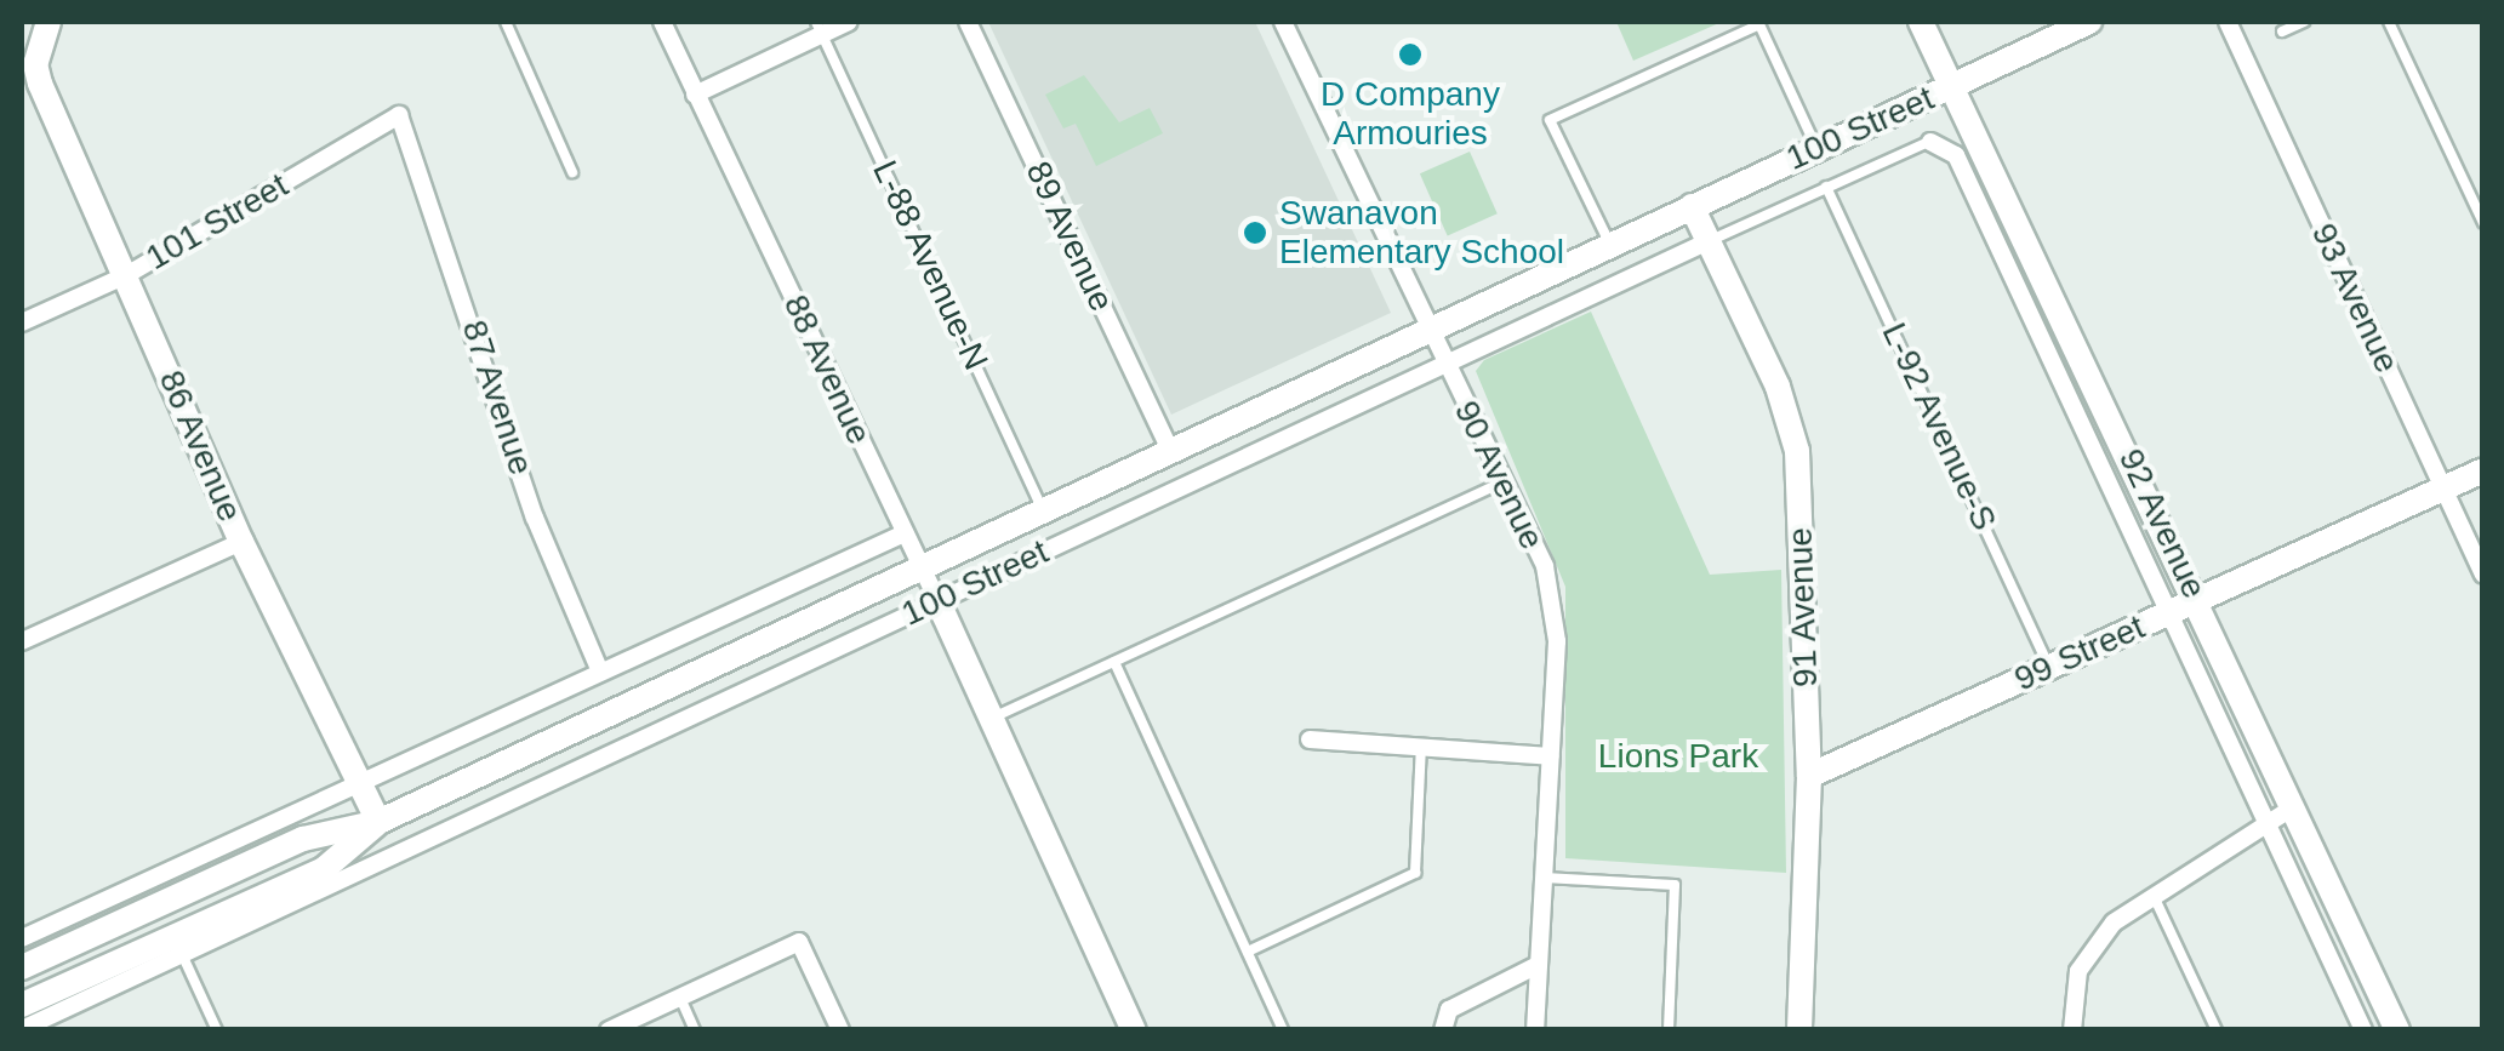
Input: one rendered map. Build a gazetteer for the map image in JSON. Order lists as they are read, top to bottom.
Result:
{
  "streets": {
    "street": [
      "100 Street",
      "101 Street",
      "89 Avenue",
      "93 Avenue",
      "88 Avenue",
      "87 Avenue",
      "86 Avenue",
      "90 Avenue",
      "92 Avenue",
      "91 Avenue",
      "99 Street"
    ],
    "lane": ["L-88 Avenue-N", "L-92 Avenue-S"]
  },
  "crossings": [
    ["100 Street", "89 Avenue"],
    ["100 Street", "L-88 Avenue-N"],
    ["100 Street", "88 Avenue"],
    ["100 Street", "L-92 Avenue-S"],
    ["100 Street", "86 Avenue"],
    ["100 Street", "90 Avenue"],
    ["100 Street", "92 Avenue"],
    ["100 Street", "91 Avenue"],
    ["101 Street", "87 Avenue"],
    ["101 Street", "86 Avenue"],
    ["93 Avenue", "99 Street"],
    ["L-92 Avenue-S", "99 Street"],
    ["92 Avenue", "99 Street"],
    ["91 Avenue", "99 Street"]
  ],
  "parks": ["Lions Park"],
  "places": ["D Company Armouries", "Swanavon Elementary School"]
}
